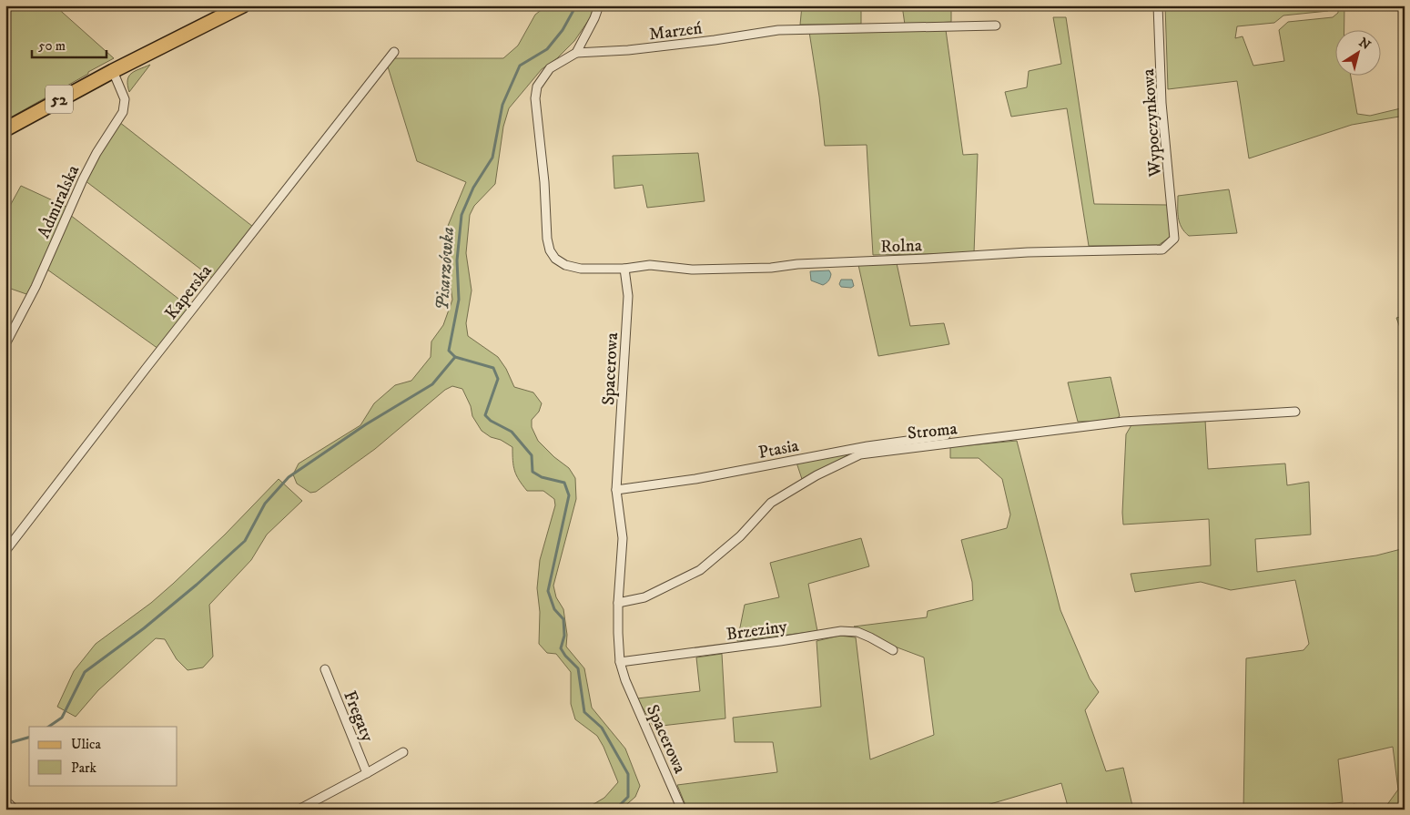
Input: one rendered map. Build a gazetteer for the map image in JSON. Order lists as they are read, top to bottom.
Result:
{
  "streets": {
    "main road": ["52"],
    "street": [
      "Marzeń",
      "Wypoczynkowa",
      "Admiralska",
      "Rolna",
      "Kaperska",
      "Spacerowa",
      "Stroma",
      "Ptasia",
      "Brzeziny",
      "Fregaty"
    ]
  },
  "crossings": [
    ["52", "Admiralska"],
    ["Wypoczynkowa", "Rolna"],
    ["Rolna", "Spacerowa"],
    ["Spacerowa", "Stroma"],
    ["Spacerowa", "Ptasia"],
    ["Spacerowa", "Brzeziny"]
  ],
  "water": ["Pisarzówka"],
  "legend": ["Ulica", "Park"],
  "scale_bar": "50 m",
  "north": "top right"
}
